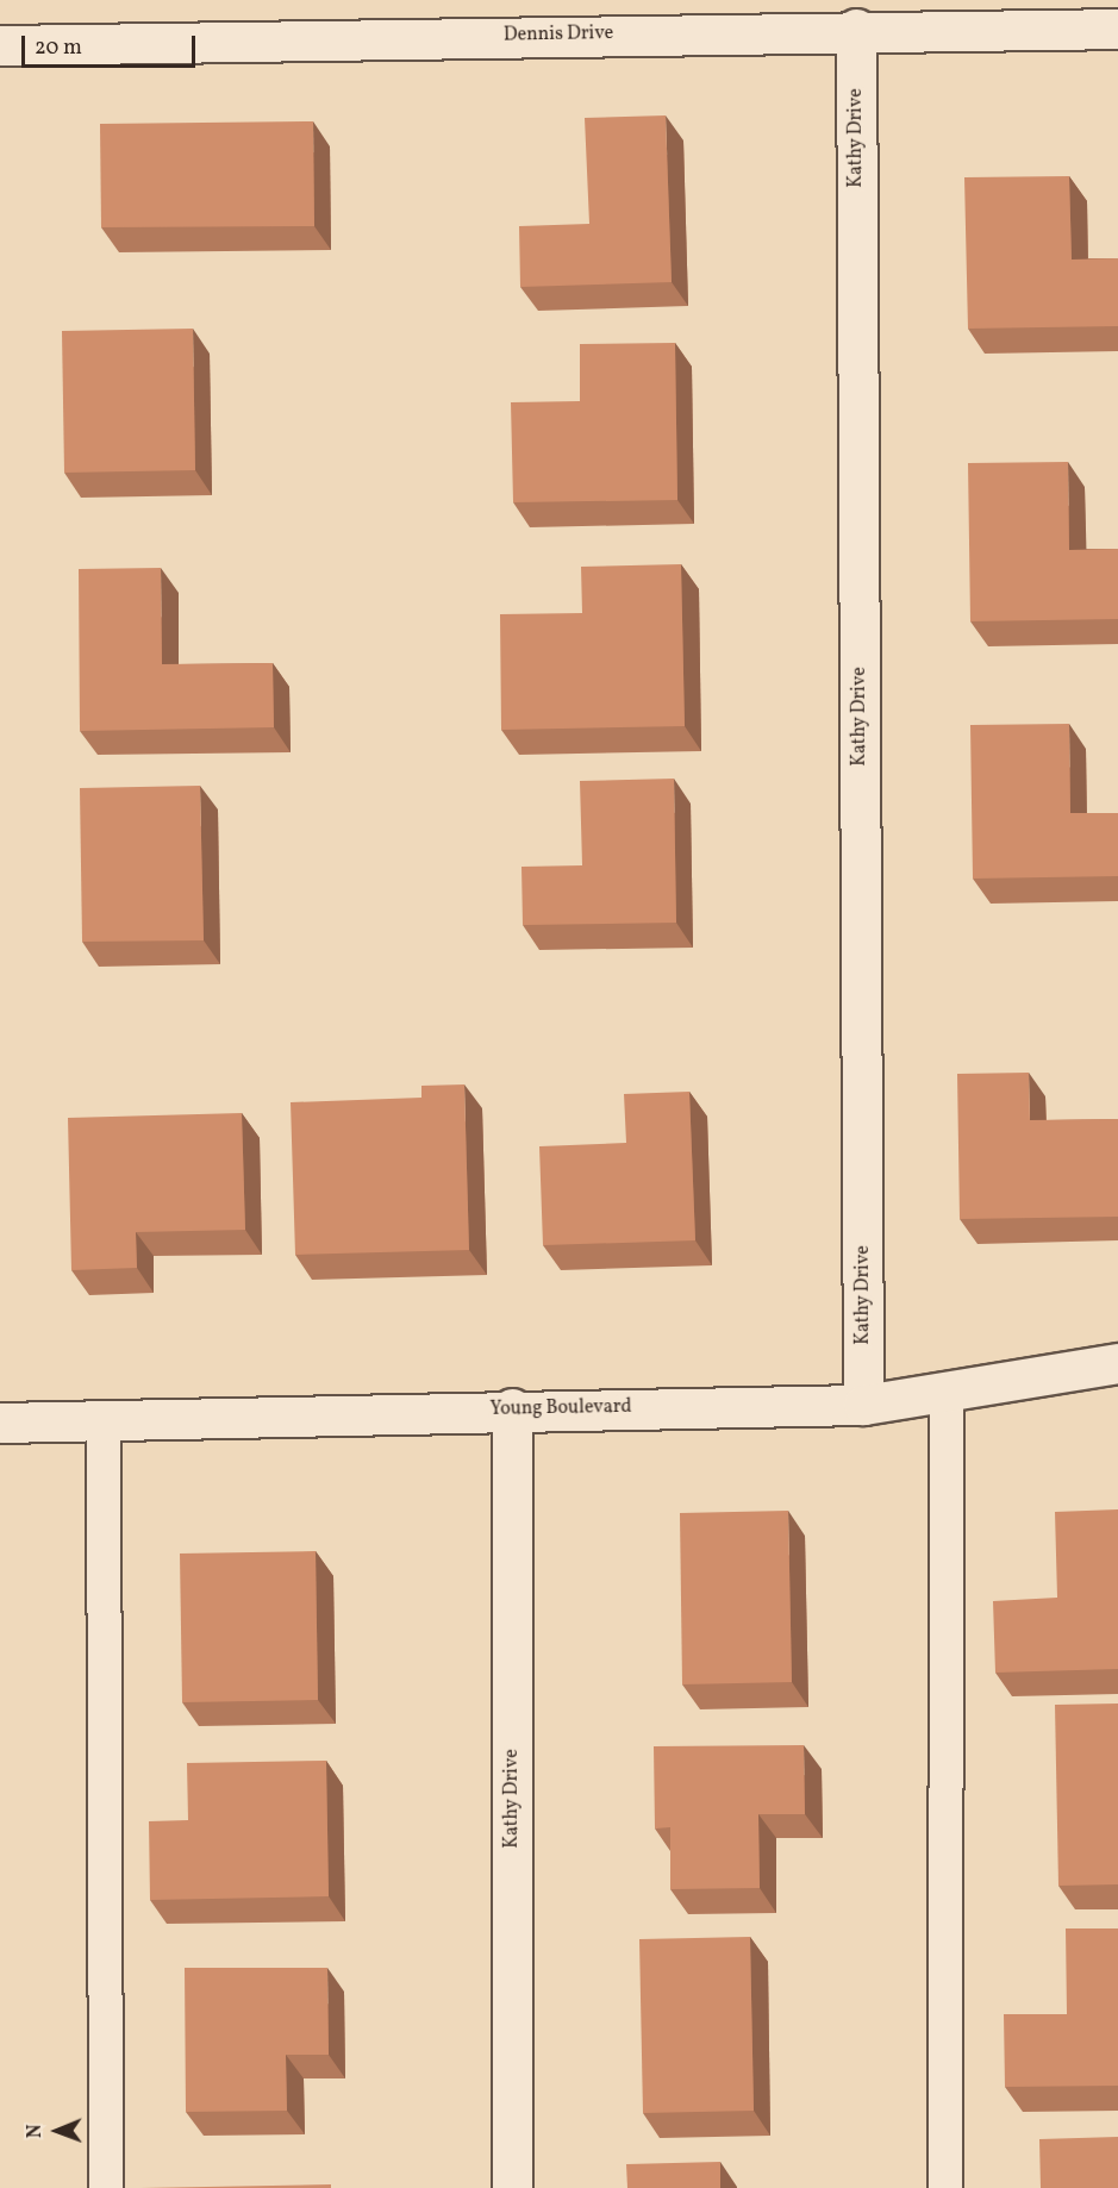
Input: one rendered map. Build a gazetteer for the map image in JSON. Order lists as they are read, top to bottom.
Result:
{
  "streets": {
    "street": ["Dennis Drive", "Kathy Drive", "Young Boulevard"]
  },
  "crossings": [
    ["Dennis Drive", "Kathy Drive"],
    ["Kathy Drive", "Young Boulevard"]
  ],
  "scale_bar": "20 m",
  "north": "left"
}
